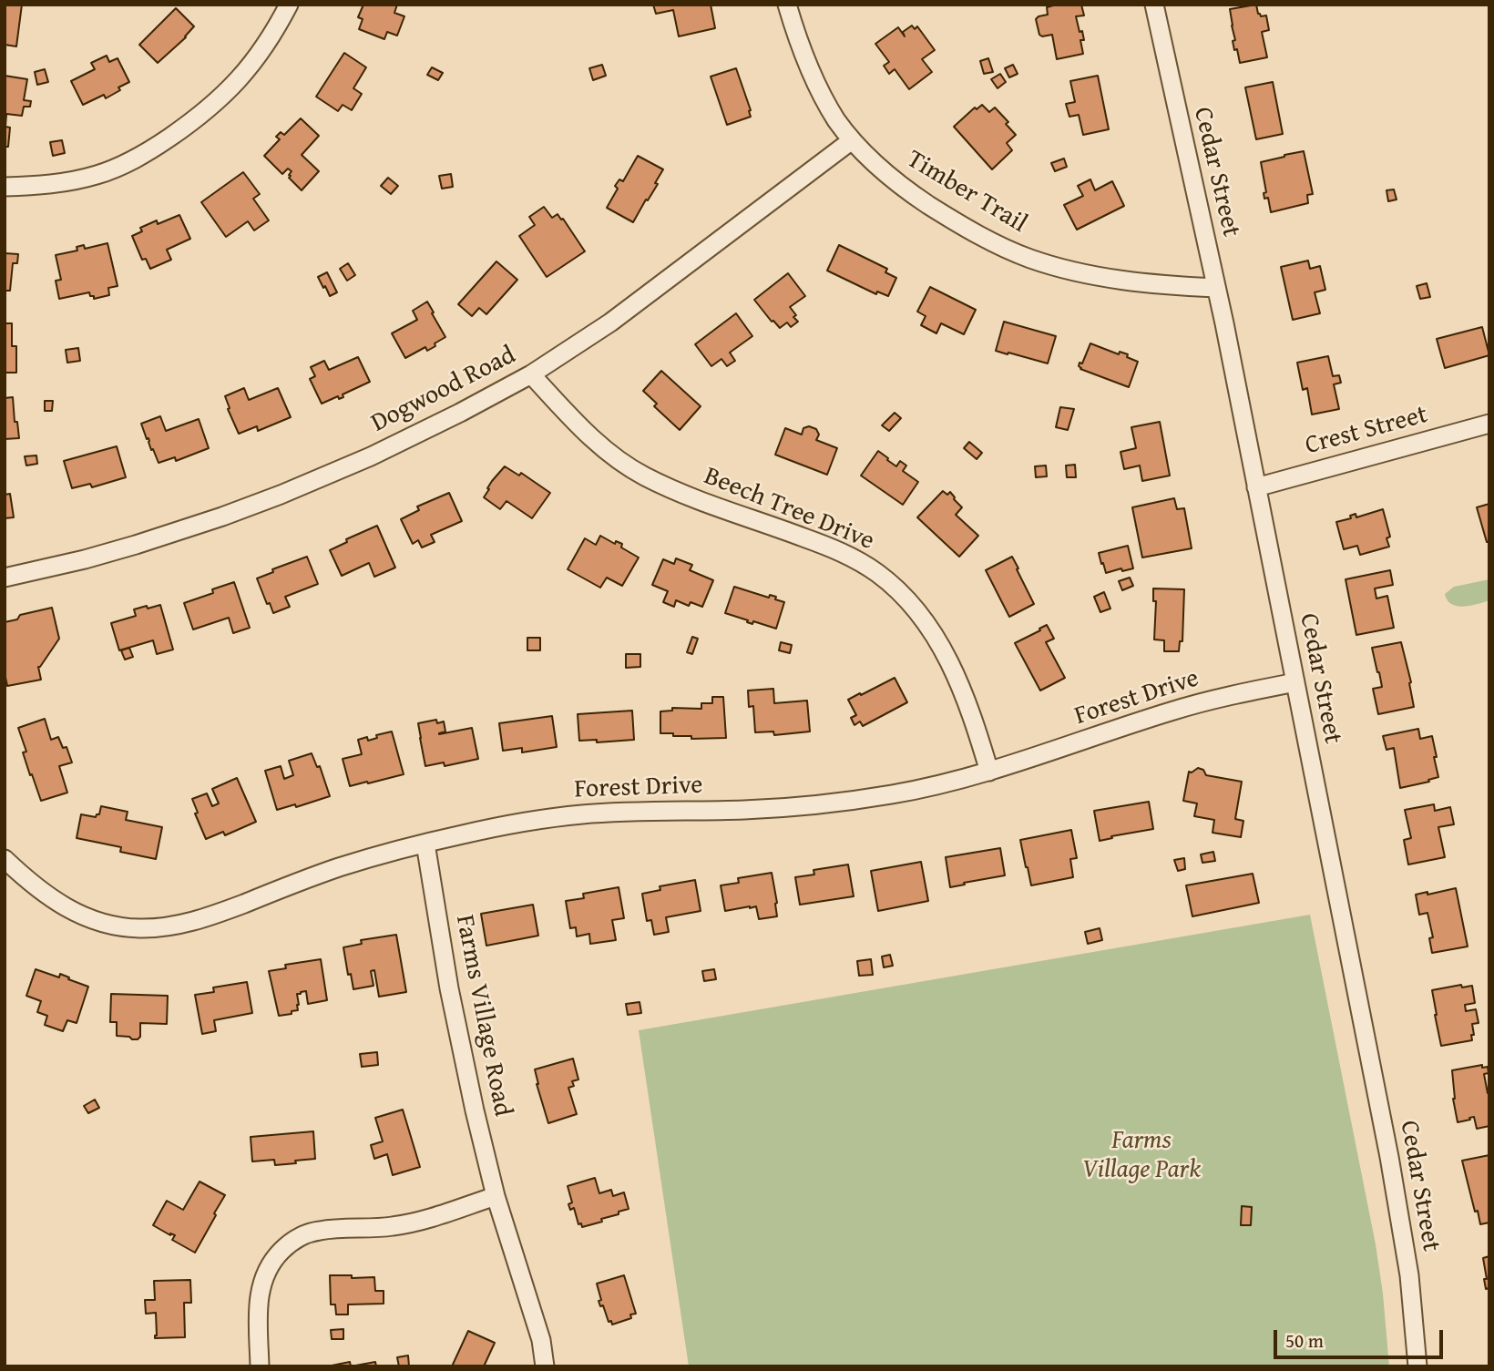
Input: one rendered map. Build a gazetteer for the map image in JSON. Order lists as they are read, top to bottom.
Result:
{
  "streets": {
    "street": [
      "Cedar Street",
      "Timber Trail",
      "Dogwood Road",
      "Crest Street",
      "Beech Tree Drive",
      "Forest Drive",
      "Farms Village Road"
    ]
  },
  "crossings": [
    ["Cedar Street", "Timber Trail"],
    ["Cedar Street", "Crest Street"],
    ["Cedar Street", "Forest Drive"],
    ["Timber Trail", "Dogwood Road"],
    ["Dogwood Road", "Beech Tree Drive"],
    ["Beech Tree Drive", "Forest Drive"],
    ["Forest Drive", "Farms Village Road"]
  ],
  "parks": ["Farms Village Park"],
  "scale_bar": "50 m"
}
